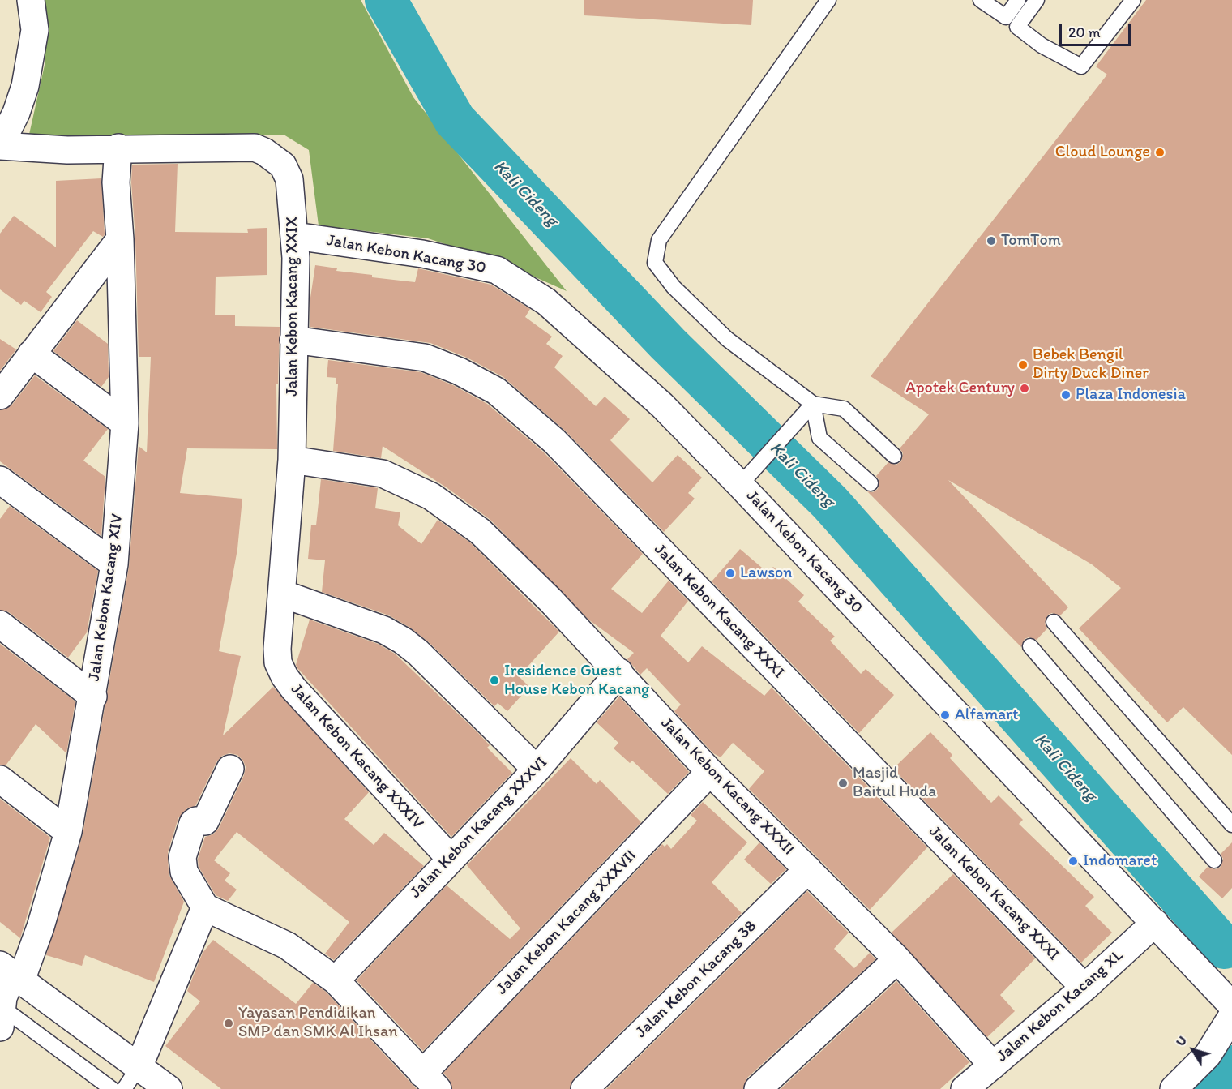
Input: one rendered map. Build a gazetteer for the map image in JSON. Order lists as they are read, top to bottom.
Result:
{
  "streets": {
    "street": [
      "Jalan Kebon Kacang 30",
      "Jalan Kebon Kacang XXIX",
      "Jalan Kebon Kacang XIV",
      "Jalan Kebon Kacang XXXI",
      "Jalan Kebon Kacang XXXIV",
      "Jalan Kebon Kacang XXXII",
      "Jalan Kebon Kacang XXXVI",
      "Jalan Kebon Kacang XXXVII",
      "Jalan Kebon Kacang 38",
      "Jalan Kebon Kacang XL"
    ]
  },
  "crossings": [
    ["Jalan Kebon Kacang 30", "Jalan Kebon Kacang XXIX"],
    ["Jalan Kebon Kacang 30", "Jalan Kebon Kacang XL"],
    ["Jalan Kebon Kacang XXIX", "Jalan Kebon Kacang XIV"],
    ["Jalan Kebon Kacang XXIX", "Jalan Kebon Kacang XXXI"],
    ["Jalan Kebon Kacang XXIX", "Jalan Kebon Kacang XXXIV"],
    ["Jalan Kebon Kacang XXIX", "Jalan Kebon Kacang XXXII"],
    ["Jalan Kebon Kacang XXXI", "Jalan Kebon Kacang XL"],
    ["Jalan Kebon Kacang XXXIV", "Jalan Kebon Kacang XXXVI"],
    ["Jalan Kebon Kacang XXXII", "Jalan Kebon Kacang XXXVI"],
    ["Jalan Kebon Kacang XXXII", "Jalan Kebon Kacang XXXVII"],
    ["Jalan Kebon Kacang XXXII", "Jalan Kebon Kacang 38"],
    ["Jalan Kebon Kacang XXXII", "Jalan Kebon Kacang XL"]
  ],
  "water": ["Kali Cideng"],
  "places": [
    "Cloud Lounge",
    "TomTom",
    "Bebek Bengil Dirty Duck Diner",
    "Apotek Century",
    "Plaza Indonesia",
    "Lawson",
    "Iresidence Guest House Kebon Kacang",
    "Alfamart",
    "Masjid Baitul Huda",
    "Indomaret",
    "Yayasan Pendidikan SMP dan SMK Al Ihsan"
  ],
  "scale_bar": "20 m",
  "north": "top left"
}
